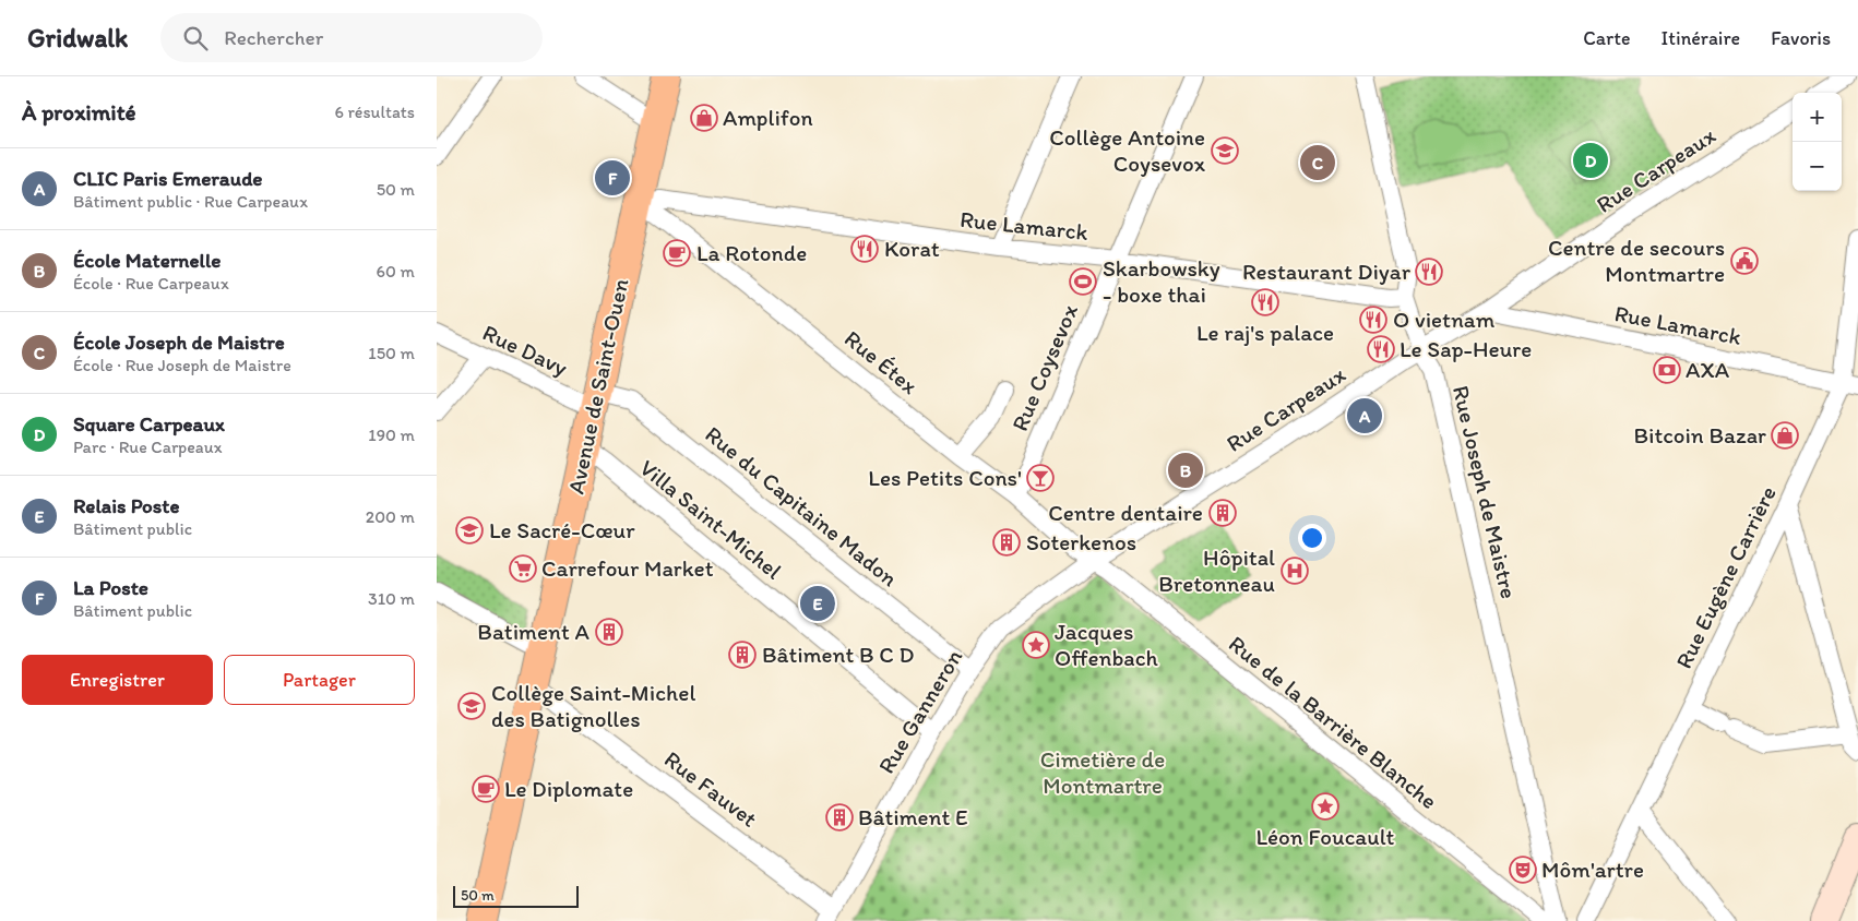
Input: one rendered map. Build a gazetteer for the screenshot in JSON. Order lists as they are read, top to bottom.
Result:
{
  "streets": {
    "main road": ["Avenue de Saint-Ouen"],
    "street": [
      "Rue Carpeaux",
      "Rue Lamarck",
      "Rue Davy",
      "Rue Étex",
      "Rue Coysevox",
      "Rue Joseph de Maistre",
      "Rue du Capitaine Madon",
      "Villa Saint-Michel",
      "Rue Eugène Carrière",
      "Rue Ganneron",
      "Rue de la Barrière Blanche",
      "Rue Fauvet"
    ]
  },
  "crossings": [
    ["Rue Carpeaux", "Rue Lamarck"],
    ["Rue Carpeaux", "Rue Étex"],
    ["Rue Carpeaux", "Rue Joseph de Maistre"],
    ["Rue Carpeaux", "Rue Ganneron"],
    ["Rue Carpeaux", "Rue de la Barrière Blanche"],
    ["Rue Lamarck", "Rue Étex"],
    ["Rue Lamarck", "Rue Coysevox"],
    ["Rue Lamarck", "Avenue de Saint-Ouen"],
    ["Rue Lamarck", "Rue Joseph de Maistre"],
    ["Rue Lamarck", "Rue Eugène Carrière"],
    ["Rue Davy", "Avenue de Saint-Ouen"],
    ["Rue Davy", "Rue du Capitaine Madon"],
    ["Rue Étex", "Rue Coysevox"],
    ["Rue Étex", "Avenue de Saint-Ouen"],
    ["Rue Étex", "Rue Ganneron"],
    ["Rue Étex", "Rue de la Barrière Blanche"],
    ["Avenue de Saint-Ouen", "Rue du Capitaine Madon"],
    ["Avenue de Saint-Ouen", "Villa Saint-Michel"],
    ["Avenue de Saint-Ouen", "Rue Fauvet"],
    ["Rue du Capitaine Madon", "Rue Ganneron"],
    ["Villa Saint-Michel", "Rue Ganneron"],
    ["Rue Ganneron", "Rue de la Barrière Blanche"],
    ["Rue Ganneron", "Rue Fauvet"]
  ],
  "parks": ["Cimetière de Montmartre"],
  "places": {
    "shop": ["Amplifon", "Bitcoin Bazar"],
    "school or university": ["Collège Antoine Coysevox", "Le Sacré-Cœur", "Collège Saint-Michel des Batignolles"],
    "restaurant": [
      "Korat",
      "Restaurant Diyar",
      "Le raj's palace",
      "O vietnam",
      "Le Sap-Heure"
    ],
    "cafe": ["La Rotonde", "Le Diplomate"],
    "public building": ["Centre de secours Montmartre"],
    "sports": ["Skarbowsky - boxe thai"],
    "bank": ["AXA"],
    "bar": ["Les Petits Cons'"],
    "building": [
      "Centre dentaire",
      "Soterkenos",
      "Batiment A",
      "Bâtiment B C D",
      "Bâtiment E"
    ],
    "supermarket": ["Carrefour Market"],
    "hospital": ["Hôpital Bretonneau"],
    "place": ["Jacques Offenbach", "Léon Foucault"],
    "theatre": ["Môm'artre"]
  },
  "scale_bar": "50 m",
  "page": {
    "header": "Gridwalk",
    "search": "Rechercher",
    "nav": ["Carte", "Itinéraire", "Favoris"],
    "heading": ["À proximité", "6 résultats"],
    "map_buttons": ["+", "−"],
    "pins": [
      "D",
      "C",
      "F",
      "A",
      "B",
      "E"
    ],
    "list": [
      {
        "mark": "A",
        "name": "CLIC Paris Emeraude",
        "note": "Bâtiment public · Rue Carpeaux",
        "value": "50 m"
      },
      {
        "mark": "B",
        "name": "École Maternelle",
        "note": "École · Rue Carpeaux",
        "value": "60 m"
      },
      {
        "mark": "C",
        "name": "École Joseph de Maistre",
        "note": "École · Rue Joseph de Maistre",
        "value": "150 m"
      },
      {
        "mark": "D",
        "name": "Square Carpeaux",
        "note": "Parc · Rue Carpeaux",
        "value": "190 m"
      },
      {
        "mark": "E",
        "name": "Relais Poste",
        "note": "Bâtiment public",
        "value": "200 m"
      },
      {
        "mark": "F",
        "name": "La Poste",
        "note": "Bâtiment public",
        "value": "310 m"
      }
    ],
    "buttons": ["Enregistrer", "Partager"],
    "scale": "50 m"
  }
}
